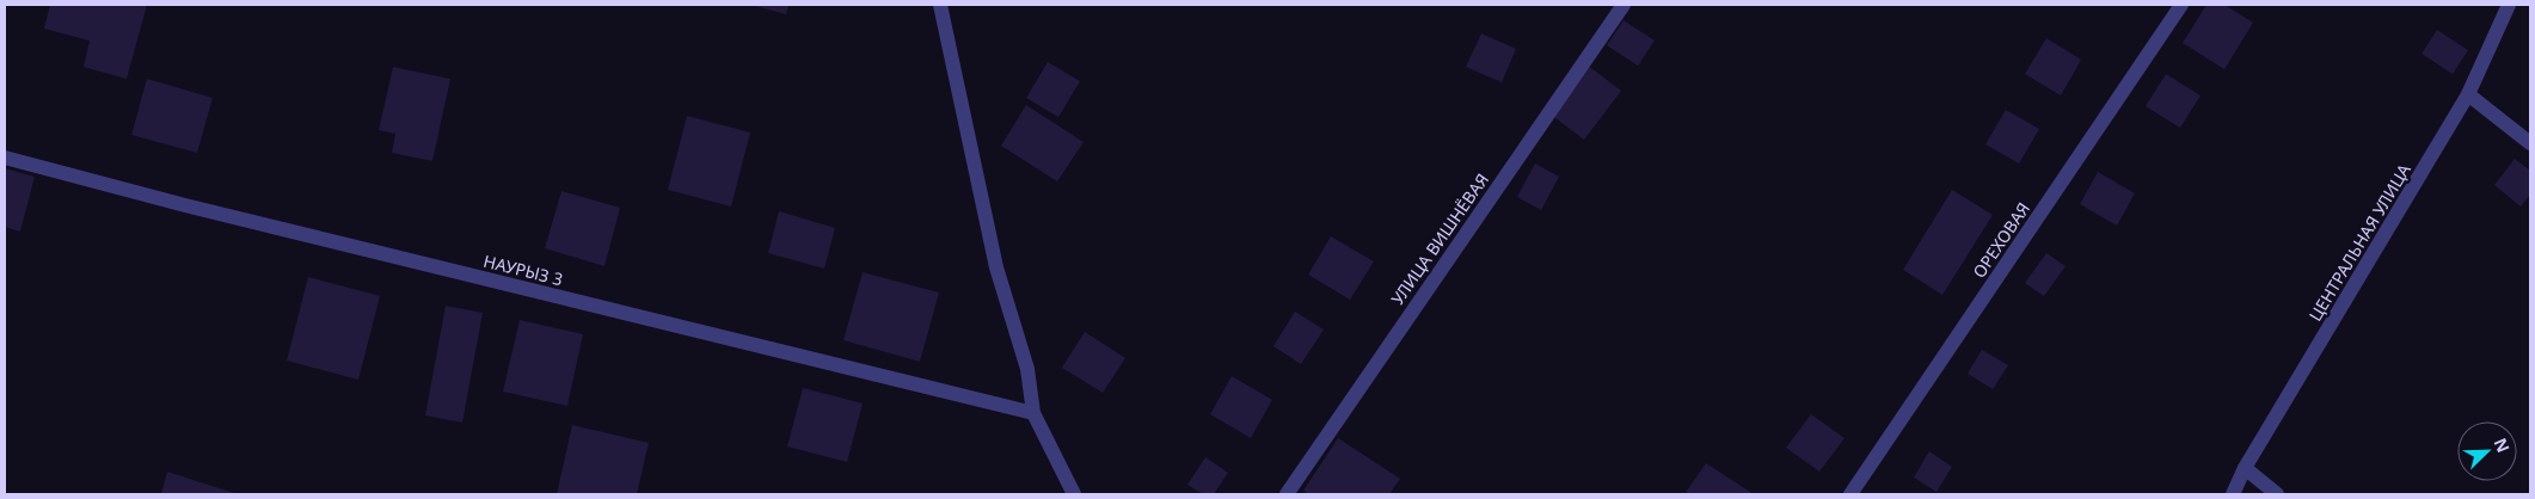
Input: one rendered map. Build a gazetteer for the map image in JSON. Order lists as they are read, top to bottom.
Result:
{
  "streets": {
    "street": [
      "УЛИЦА ВИШНЁВАЯ",
      "ОРЕХОВАЯ",
      "ЦЕНТРАЛЬНАЯ УЛИЦА",
      "НАУРЫЗ 3"
    ]
  },
  "north": "top right"
}
